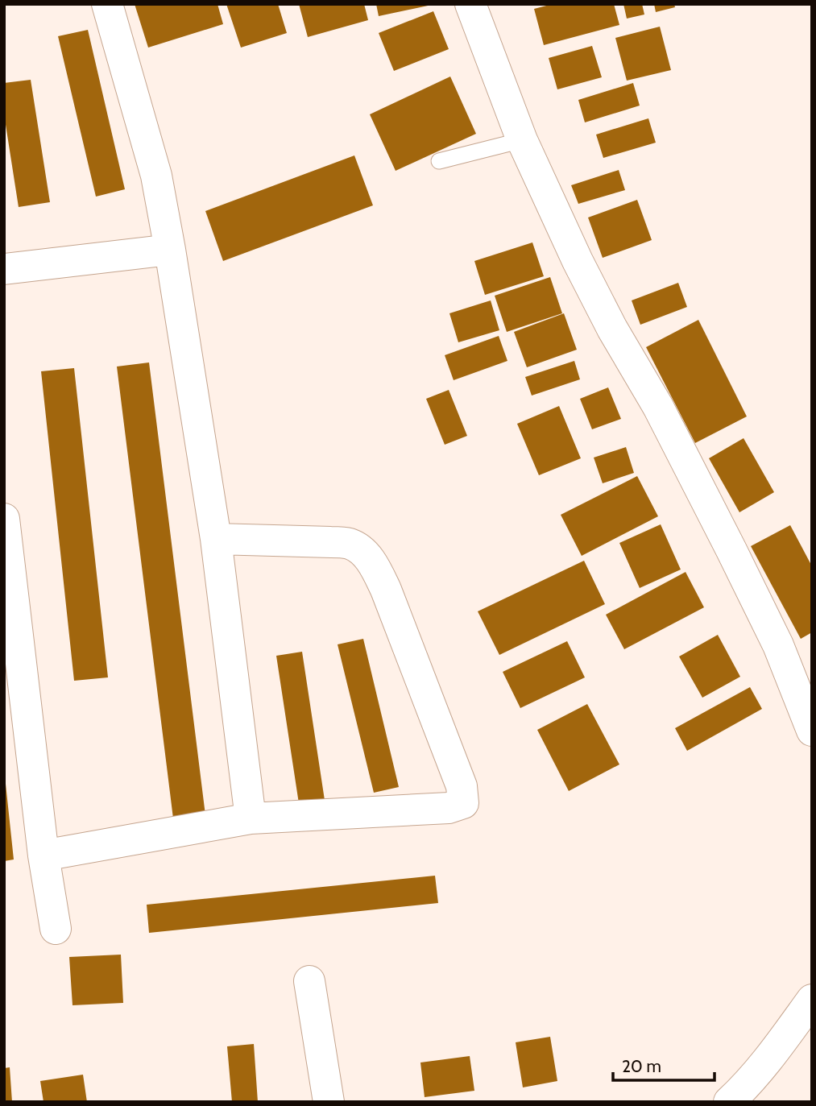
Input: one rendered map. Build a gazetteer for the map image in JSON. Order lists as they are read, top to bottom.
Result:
{
  "scale_bar": "20 m"
}
